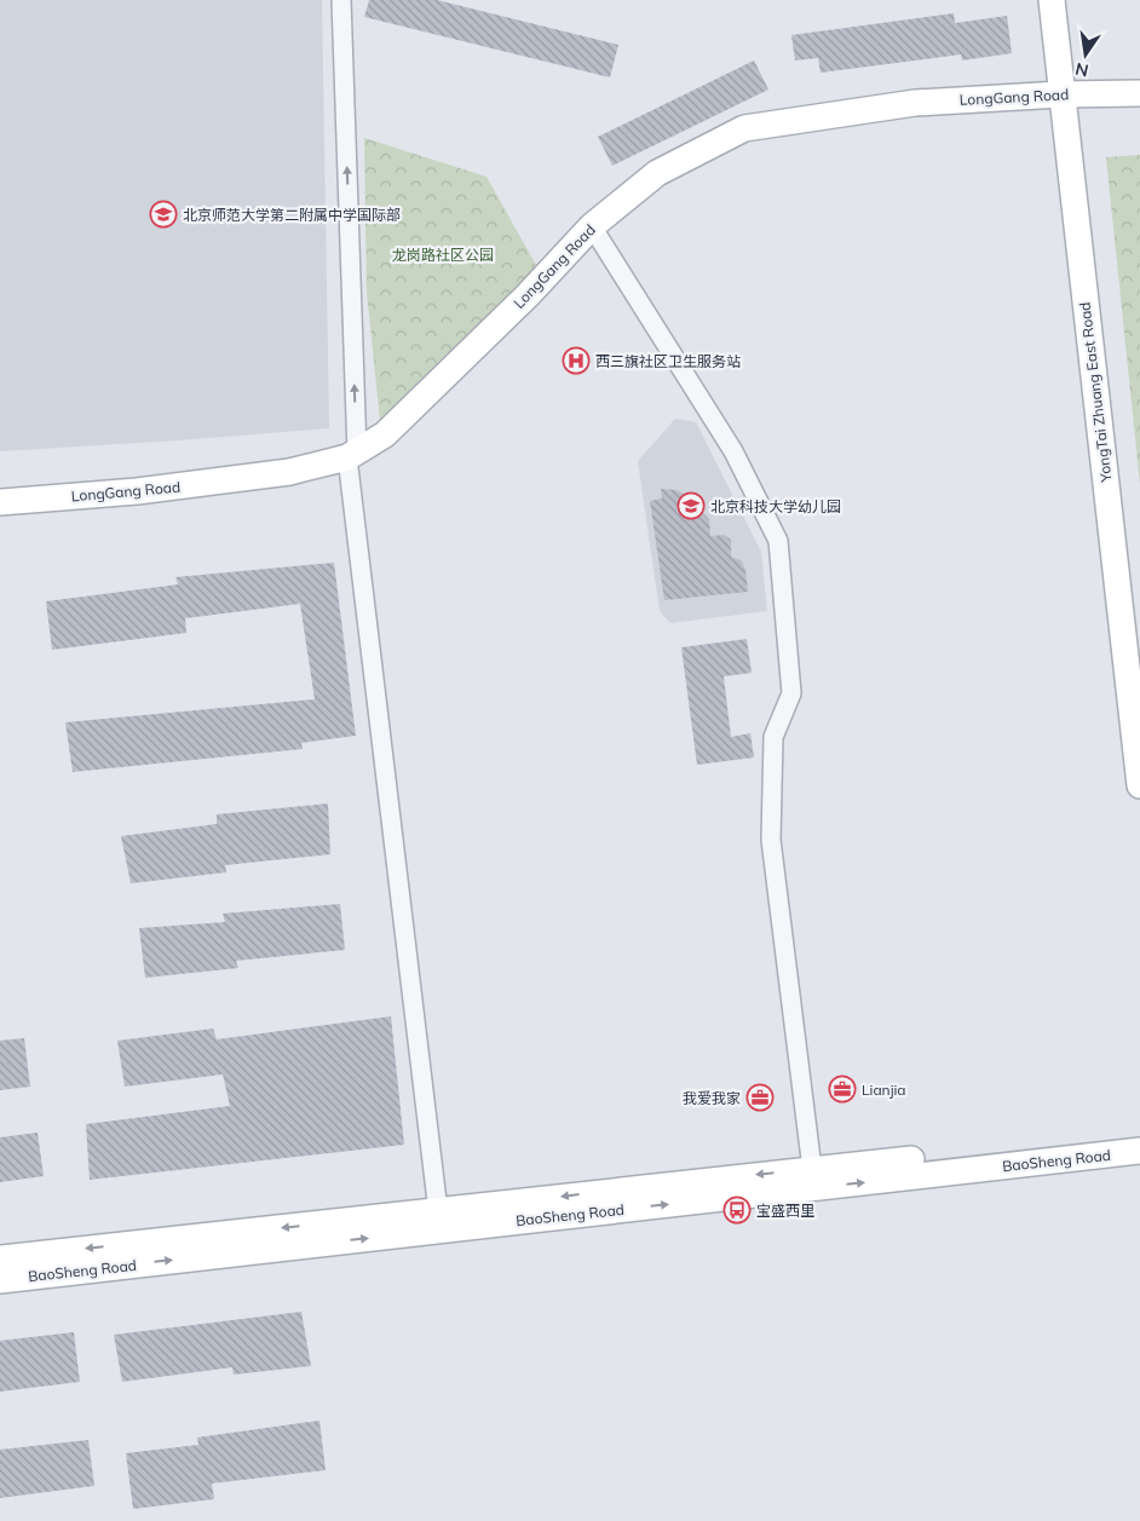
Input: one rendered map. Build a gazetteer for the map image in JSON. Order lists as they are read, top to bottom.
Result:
{
  "streets": {
    "street": ["LongGang Road", "YongTai Zhuang East Road", "BaoSheng Road"]
  },
  "crossings": [
    ["LongGang Road", "YongTai Zhuang East Road"]
  ],
  "parks": ["龙岗路社区公园"],
  "places": {
    "school or university": ["北京师范大学第二附属中学国际部", "北京科技大学幼儿园"],
    "hospital": ["西三旗社区卫生服务站"],
    "office": ["Lianjia", "我爱我家"],
    "bus stop": ["宝盛西里"]
  },
  "north": "bottom"
}
